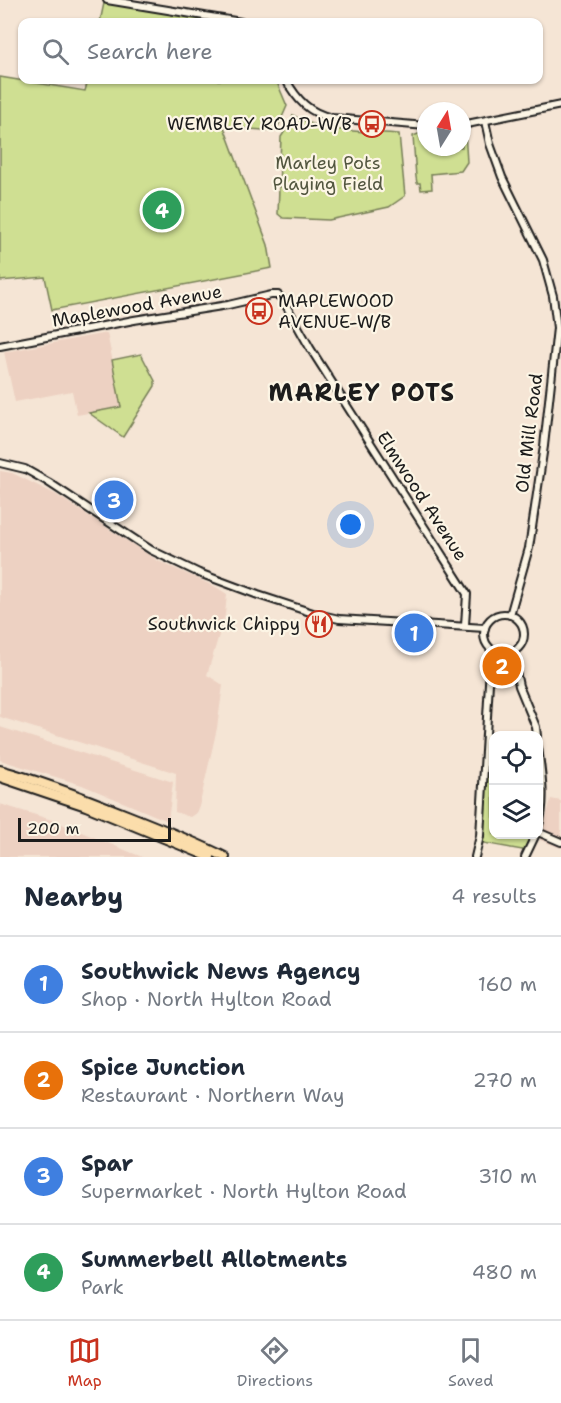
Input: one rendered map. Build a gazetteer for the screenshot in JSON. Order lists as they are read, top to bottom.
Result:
{
  "streets": {
    "street": ["Maplewood Avenue", "Old Mill Road", "Elmwood Avenue"]
  },
  "crossings": [
    ["Maplewood Avenue", "Elmwood Avenue"]
  ],
  "districts": ["MARLEY POTS"],
  "parks": ["Marley Pots Playing Field"],
  "places": {
    "bus stop": ["WEMBLEY ROAD-W/B", "MAPLEWOOD AVENUE-W/B"],
    "restaurant": ["Southwick Chippy"]
  },
  "scale_bar": "200 m",
  "north": "top",
  "page": {
    "search": "Search here",
    "pins": [
      "4",
      "3",
      "1",
      "2"
    ],
    "scale": "200 m",
    "heading": ["Nearby", "4 results"],
    "list": [
      {
        "mark": "1",
        "name": "Southwick News Agency",
        "note": "Shop · North Hylton Road",
        "value": "160 m"
      },
      {
        "mark": "2",
        "name": "Spice Junction",
        "note": "Restaurant · Northern Way",
        "value": "270 m"
      },
      {
        "mark": "3",
        "name": "Spar",
        "note": "Supermarket · North Hylton Road",
        "value": "310 m"
      },
      {
        "mark": "4",
        "name": "Summerbell Allotments",
        "note": "Park",
        "value": "480 m"
      }
    ],
    "nav": ["Map", "Directions", "Saved"]
  }
}
